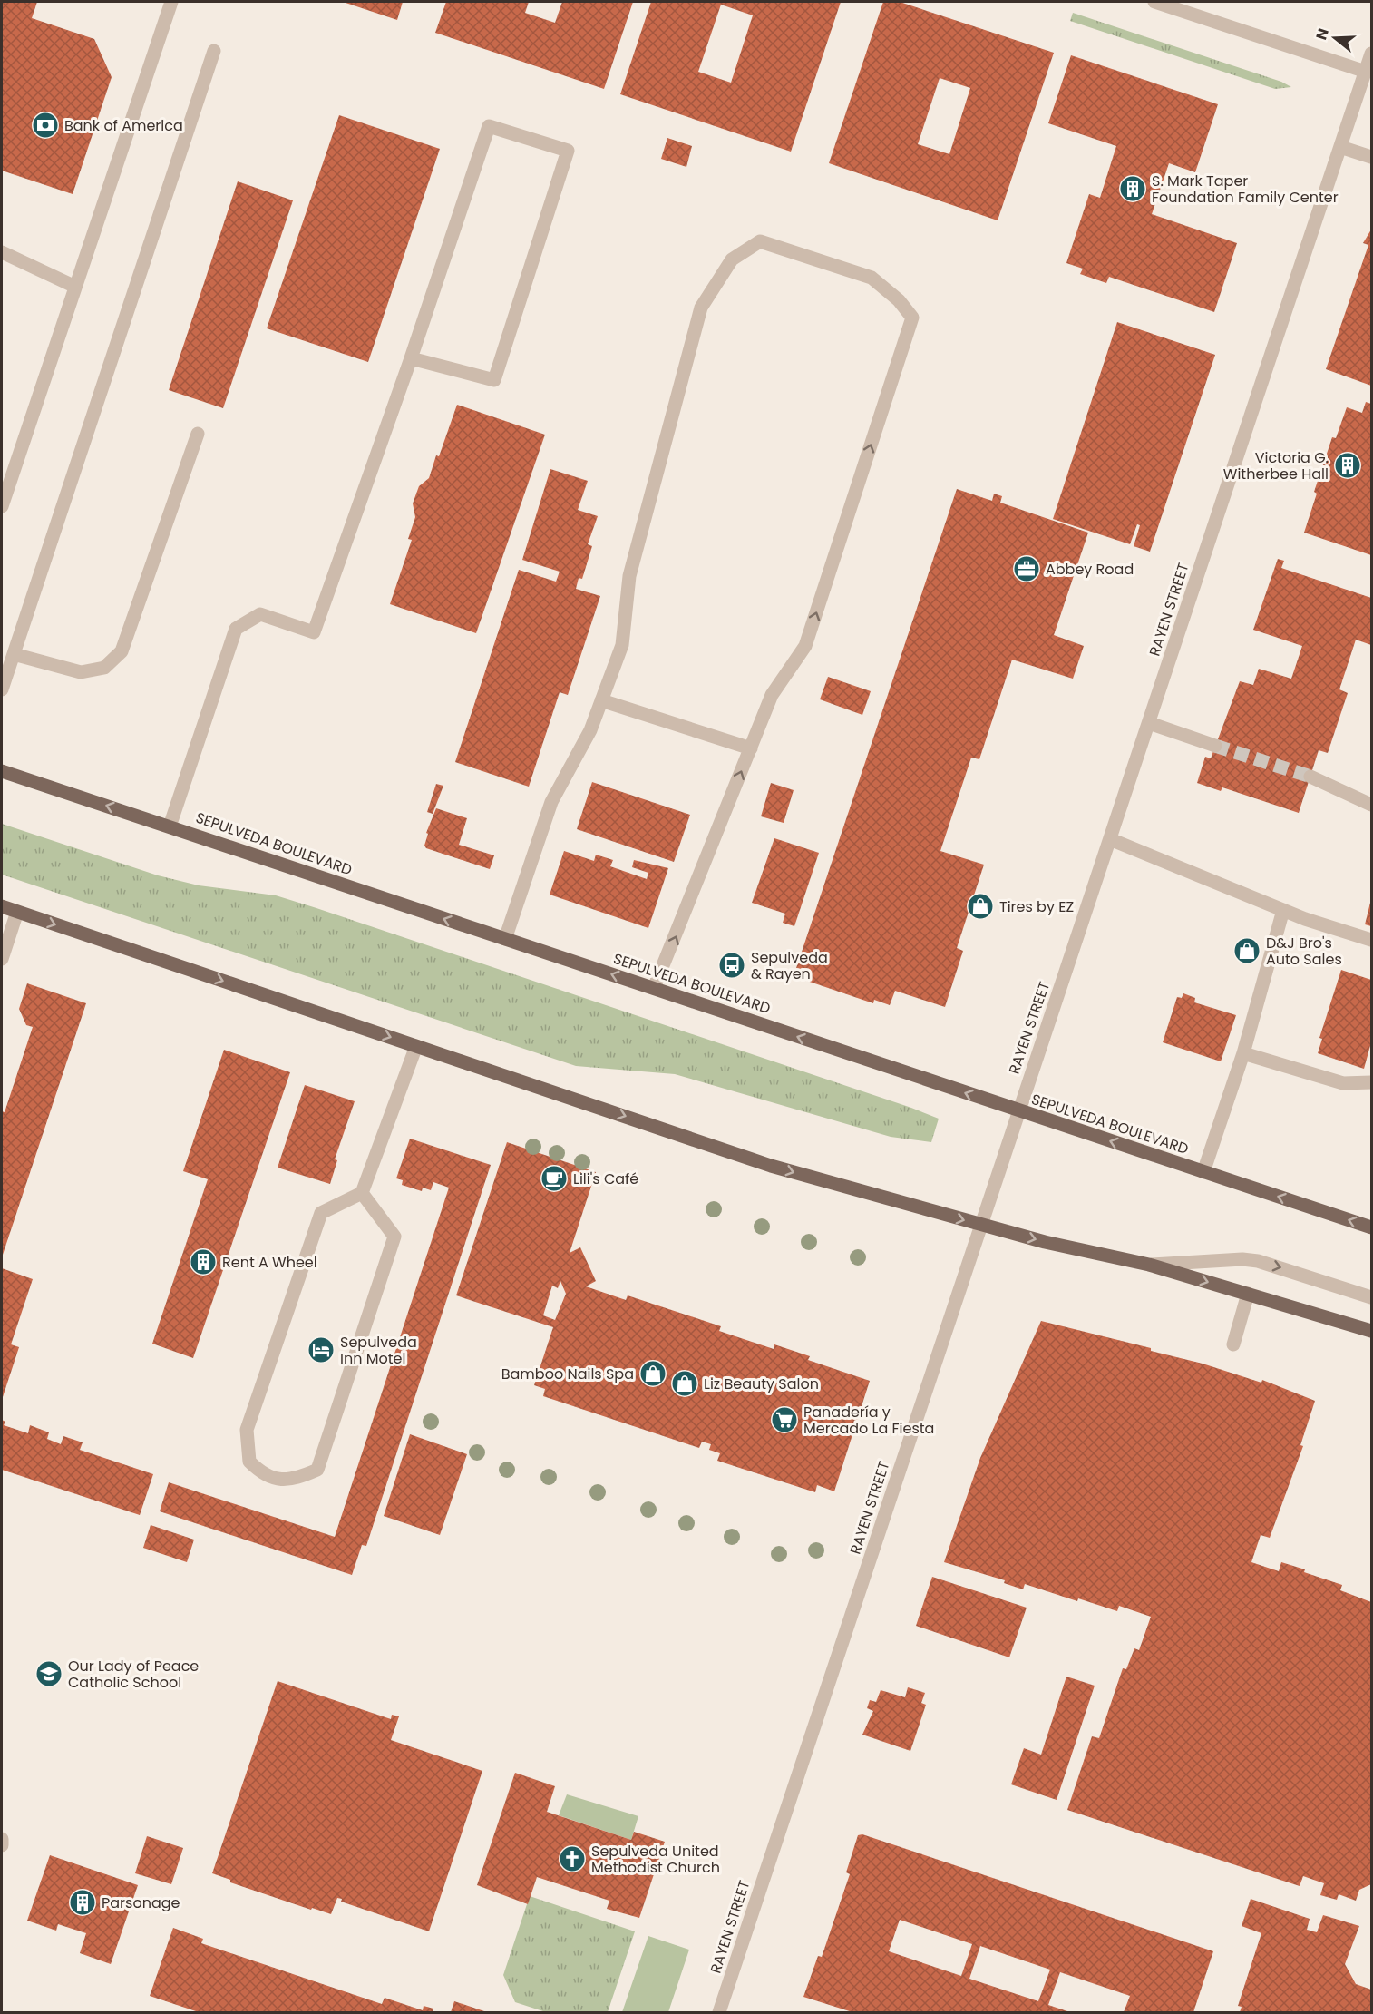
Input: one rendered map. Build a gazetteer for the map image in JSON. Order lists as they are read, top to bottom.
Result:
{
  "streets": {
    "main road": ["SEPULVEDA BOULEVARD"],
    "street": ["RAYEN STREET"]
  },
  "crossings": [
    ["RAYEN STREET", "SEPULVEDA BOULEVARD"]
  ],
  "one_way": ["SEPULVEDA BOULEVARD"],
  "places": {
    "bank": ["Bank of America"],
    "building": [
      "S. Mark Taper Foundation Family Center",
      "Victoria G. Witherbee Hall",
      "Rent A Wheel",
      "Parsonage"
    ],
    "office": ["Abbey Road"],
    "shop": [
      "Tires by EZ",
      "D&J Bro's Auto Sales",
      "Bamboo Nails Spa",
      "Liz Beauty Salon"
    ],
    "bus stop": ["Sepulveda & Rayen"],
    "cafe": ["Lili's Café"],
    "hotel": ["Sepulveda Inn Motel"],
    "supermarket": ["Panadería y Mercado La Fiesta"],
    "school or university": ["Our Lady of Peace Catholic School"],
    "church": ["Sepulveda United Methodist Church"]
  },
  "north": "left"
}
